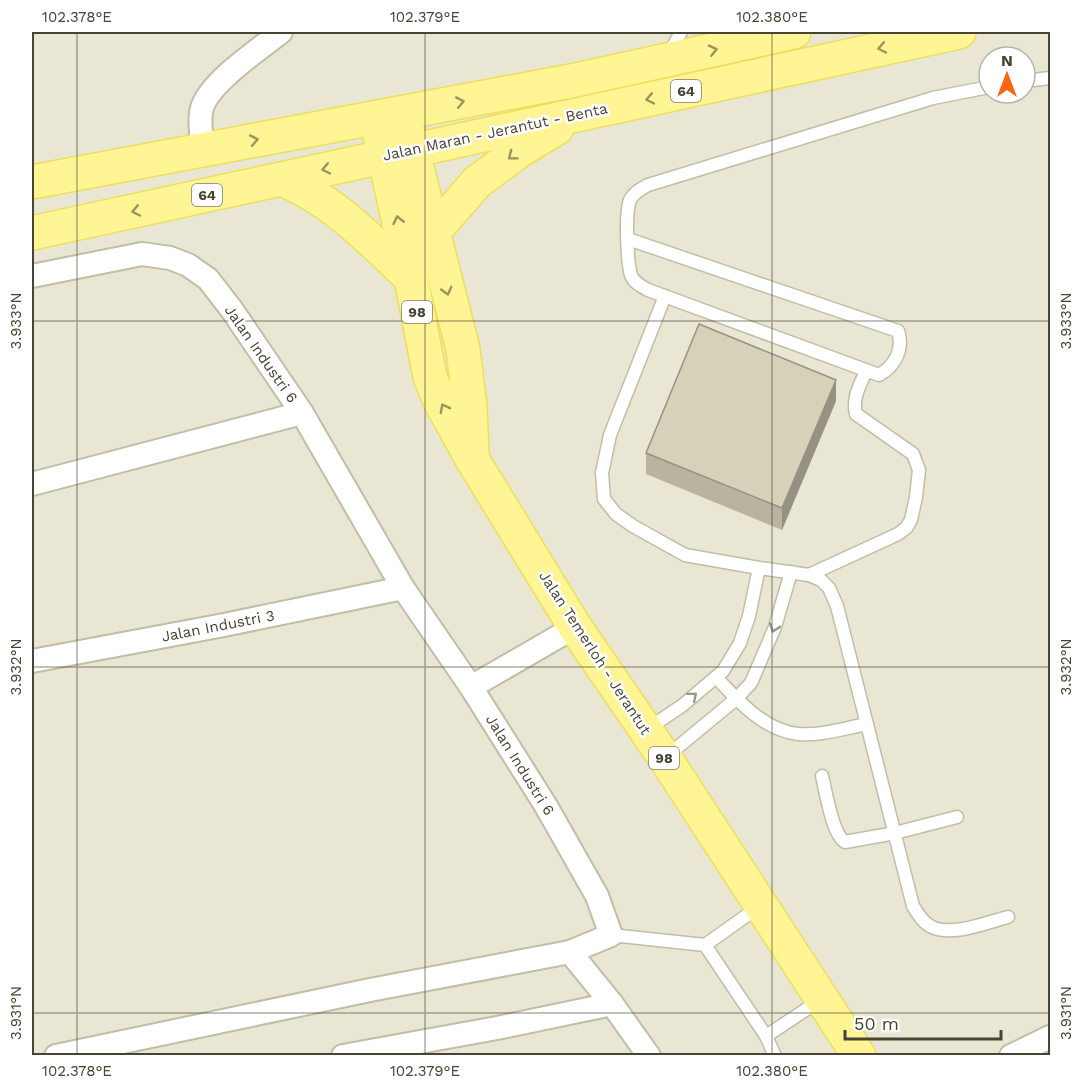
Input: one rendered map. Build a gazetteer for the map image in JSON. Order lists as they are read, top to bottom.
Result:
{
  "streets": {
    "main road": [
      "64",
      "Jalan Maran - Jerantut - Benta",
      "98",
      "Jalan Temerloh - Jerantut"
    ],
    "street": ["Jalan Industri 6", "Jalan Industri 3"]
  },
  "crossings": [
    ["64", "Jalan Temerloh - Jerantut"],
    ["Jalan Maran - Jerantut - Benta", "Jalan Temerloh - Jerantut"],
    ["Jalan Industri 6", "Jalan Industri 3"]
  ],
  "scale_bar": "50 m",
  "north": "top",
  "coordinates": [
    "102.378°E",
    "102.379°E",
    "102.380°E",
    "3.933°N",
    "3.932°N",
    "3.931°N"
  ]
}
